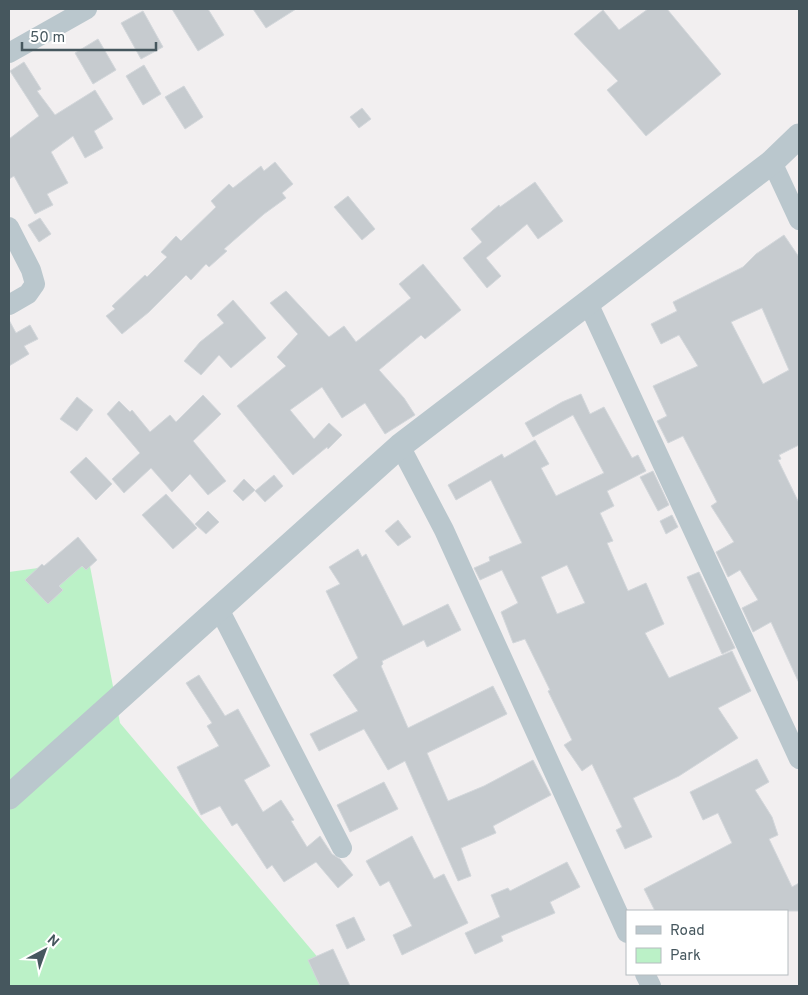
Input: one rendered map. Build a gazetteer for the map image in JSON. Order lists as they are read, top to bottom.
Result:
{
  "legend": ["Road", "Park"],
  "scale_bar": "50 m",
  "north": "top right"
}
